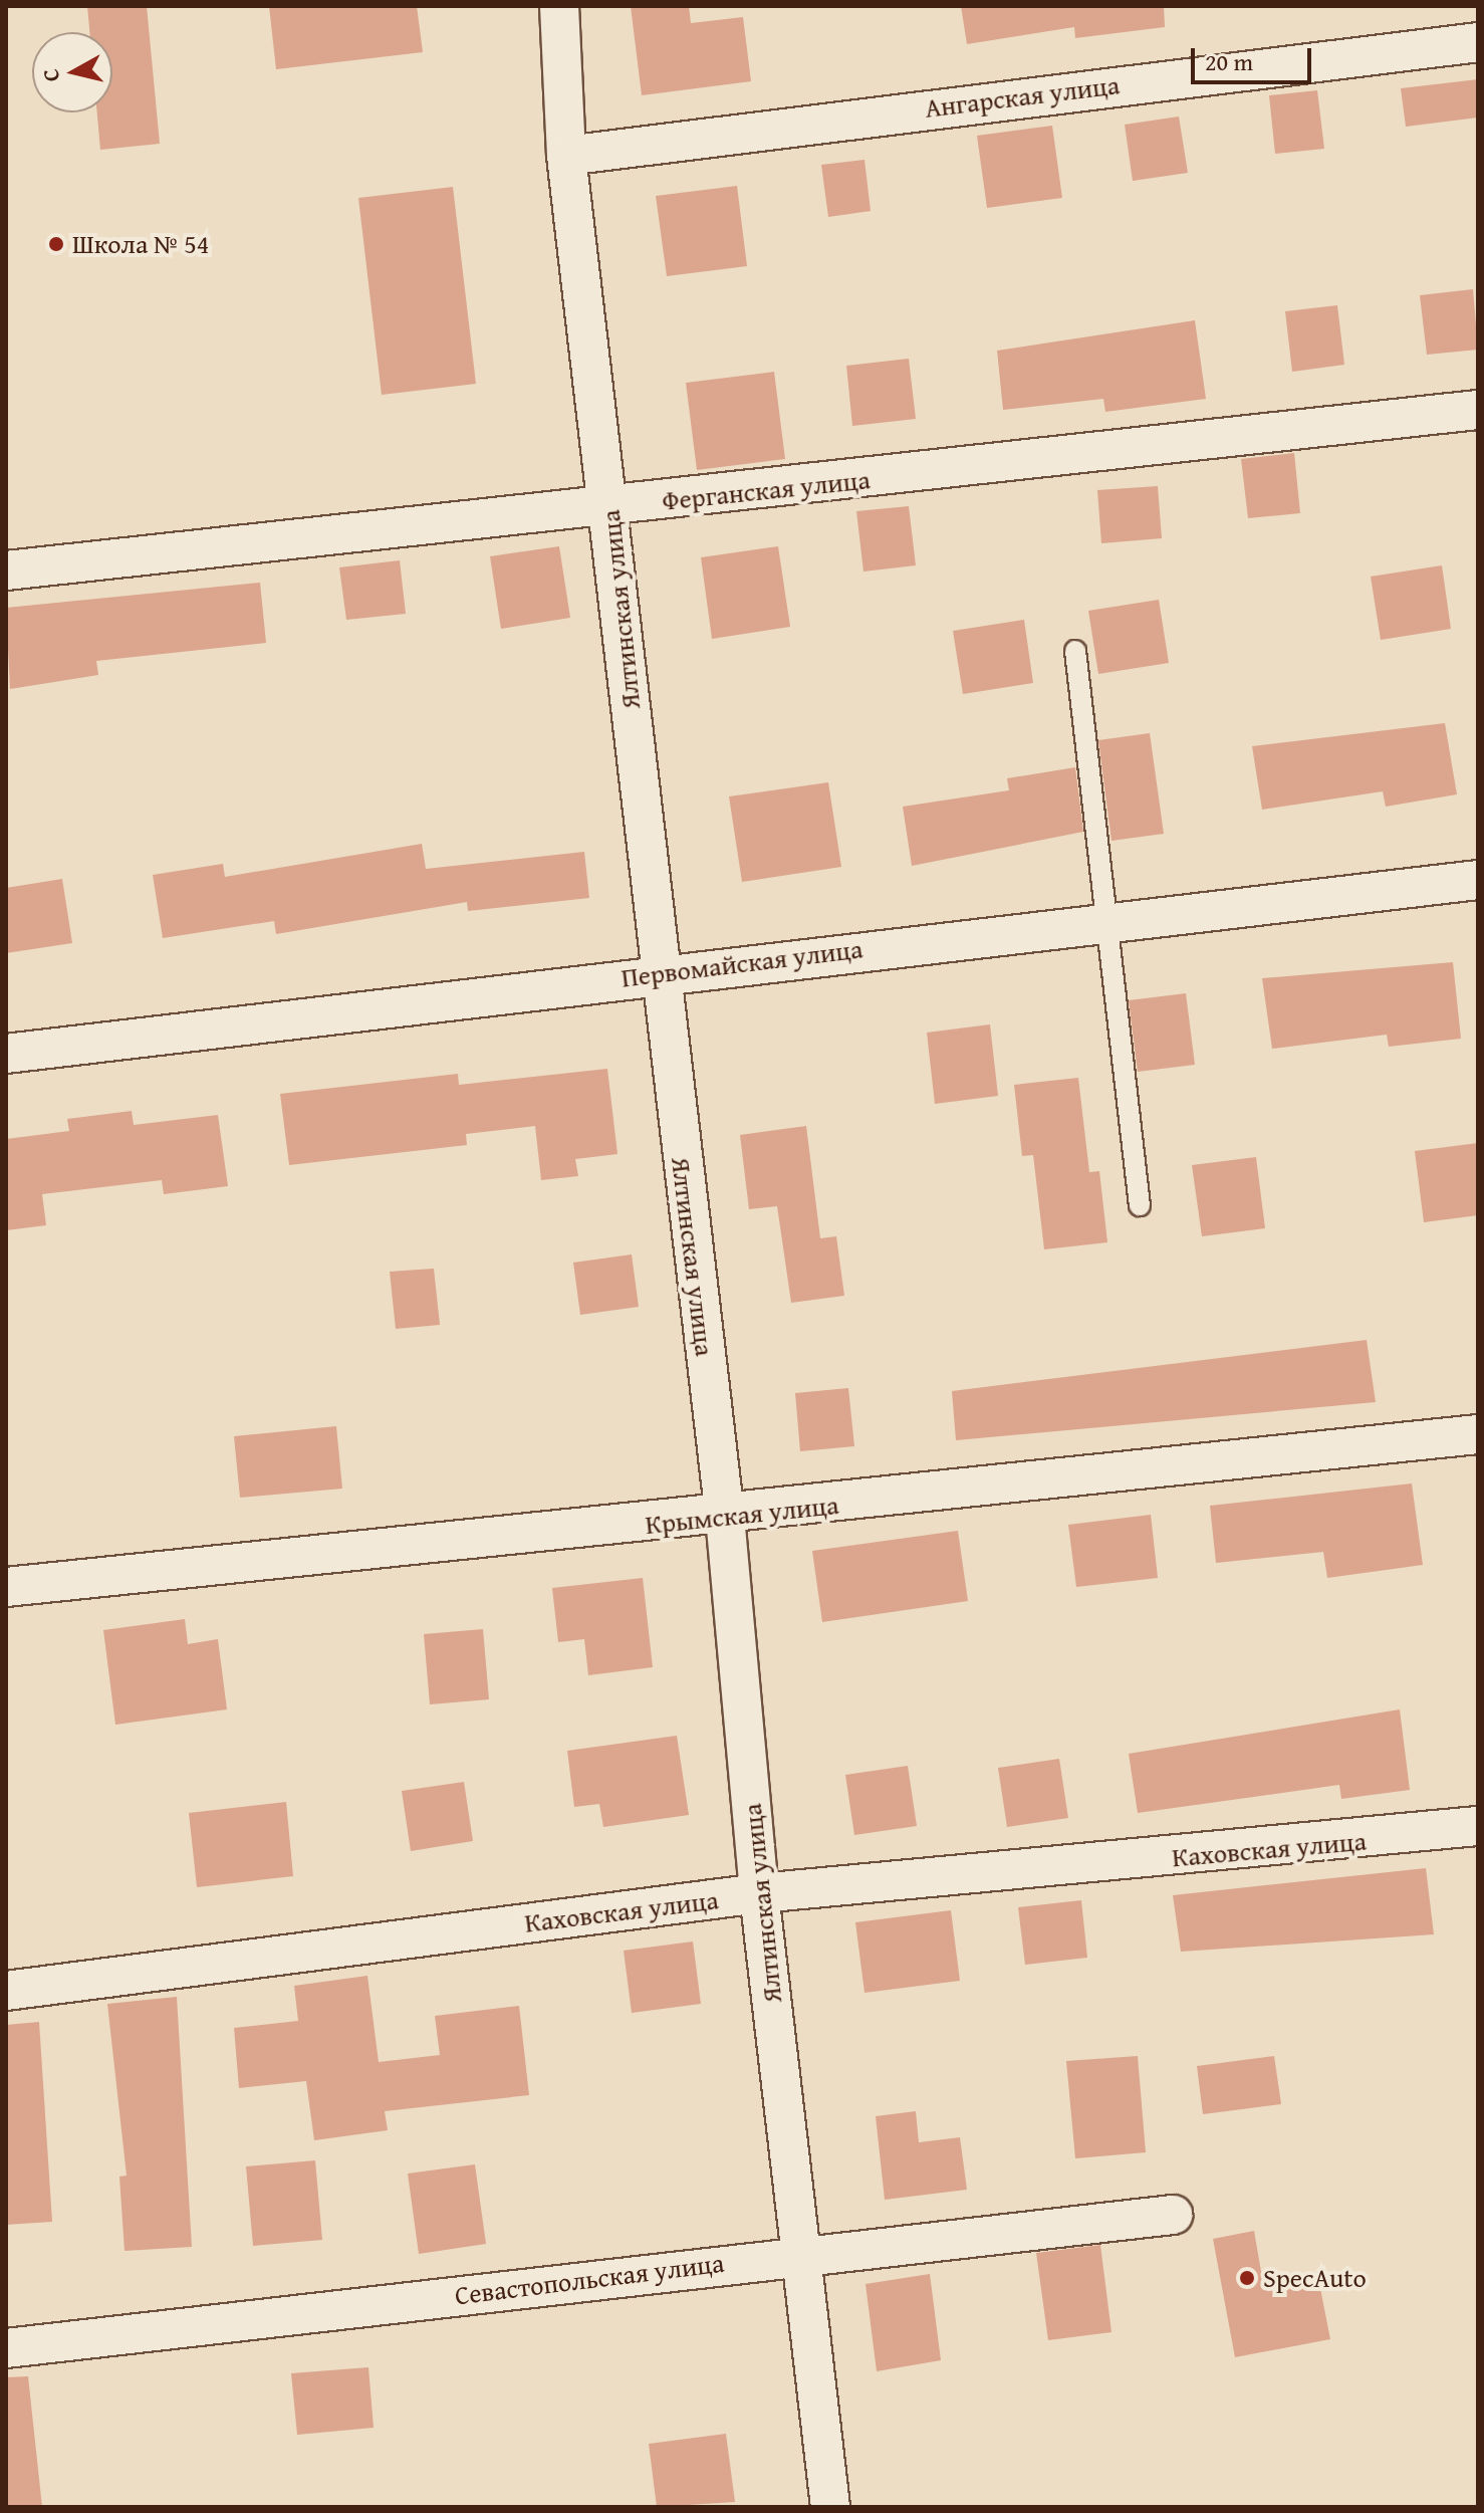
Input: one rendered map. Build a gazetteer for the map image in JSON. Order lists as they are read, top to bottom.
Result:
{
  "streets": {
    "street": [
      "Ангарская улица",
      "Ферганская улица",
      "Ялтинская улица",
      "Первомайская улица",
      "Крымская улица",
      "Каховская улица",
      "Севастопольская улица"
    ]
  },
  "crossings": [
    ["Ангарская улица", "Ялтинская улица"],
    ["Ферганская улица", "Ялтинская улица"],
    ["Ялтинская улица", "Первомайская улица"],
    ["Ялтинская улица", "Крымская улица"],
    ["Ялтинская улица", "Каховская улица"],
    ["Ялтинская улица", "Севастопольская улица"]
  ],
  "places": ["Школа № 54", "SpecAuto"],
  "scale_bar": "20 m",
  "north": "left"
}
